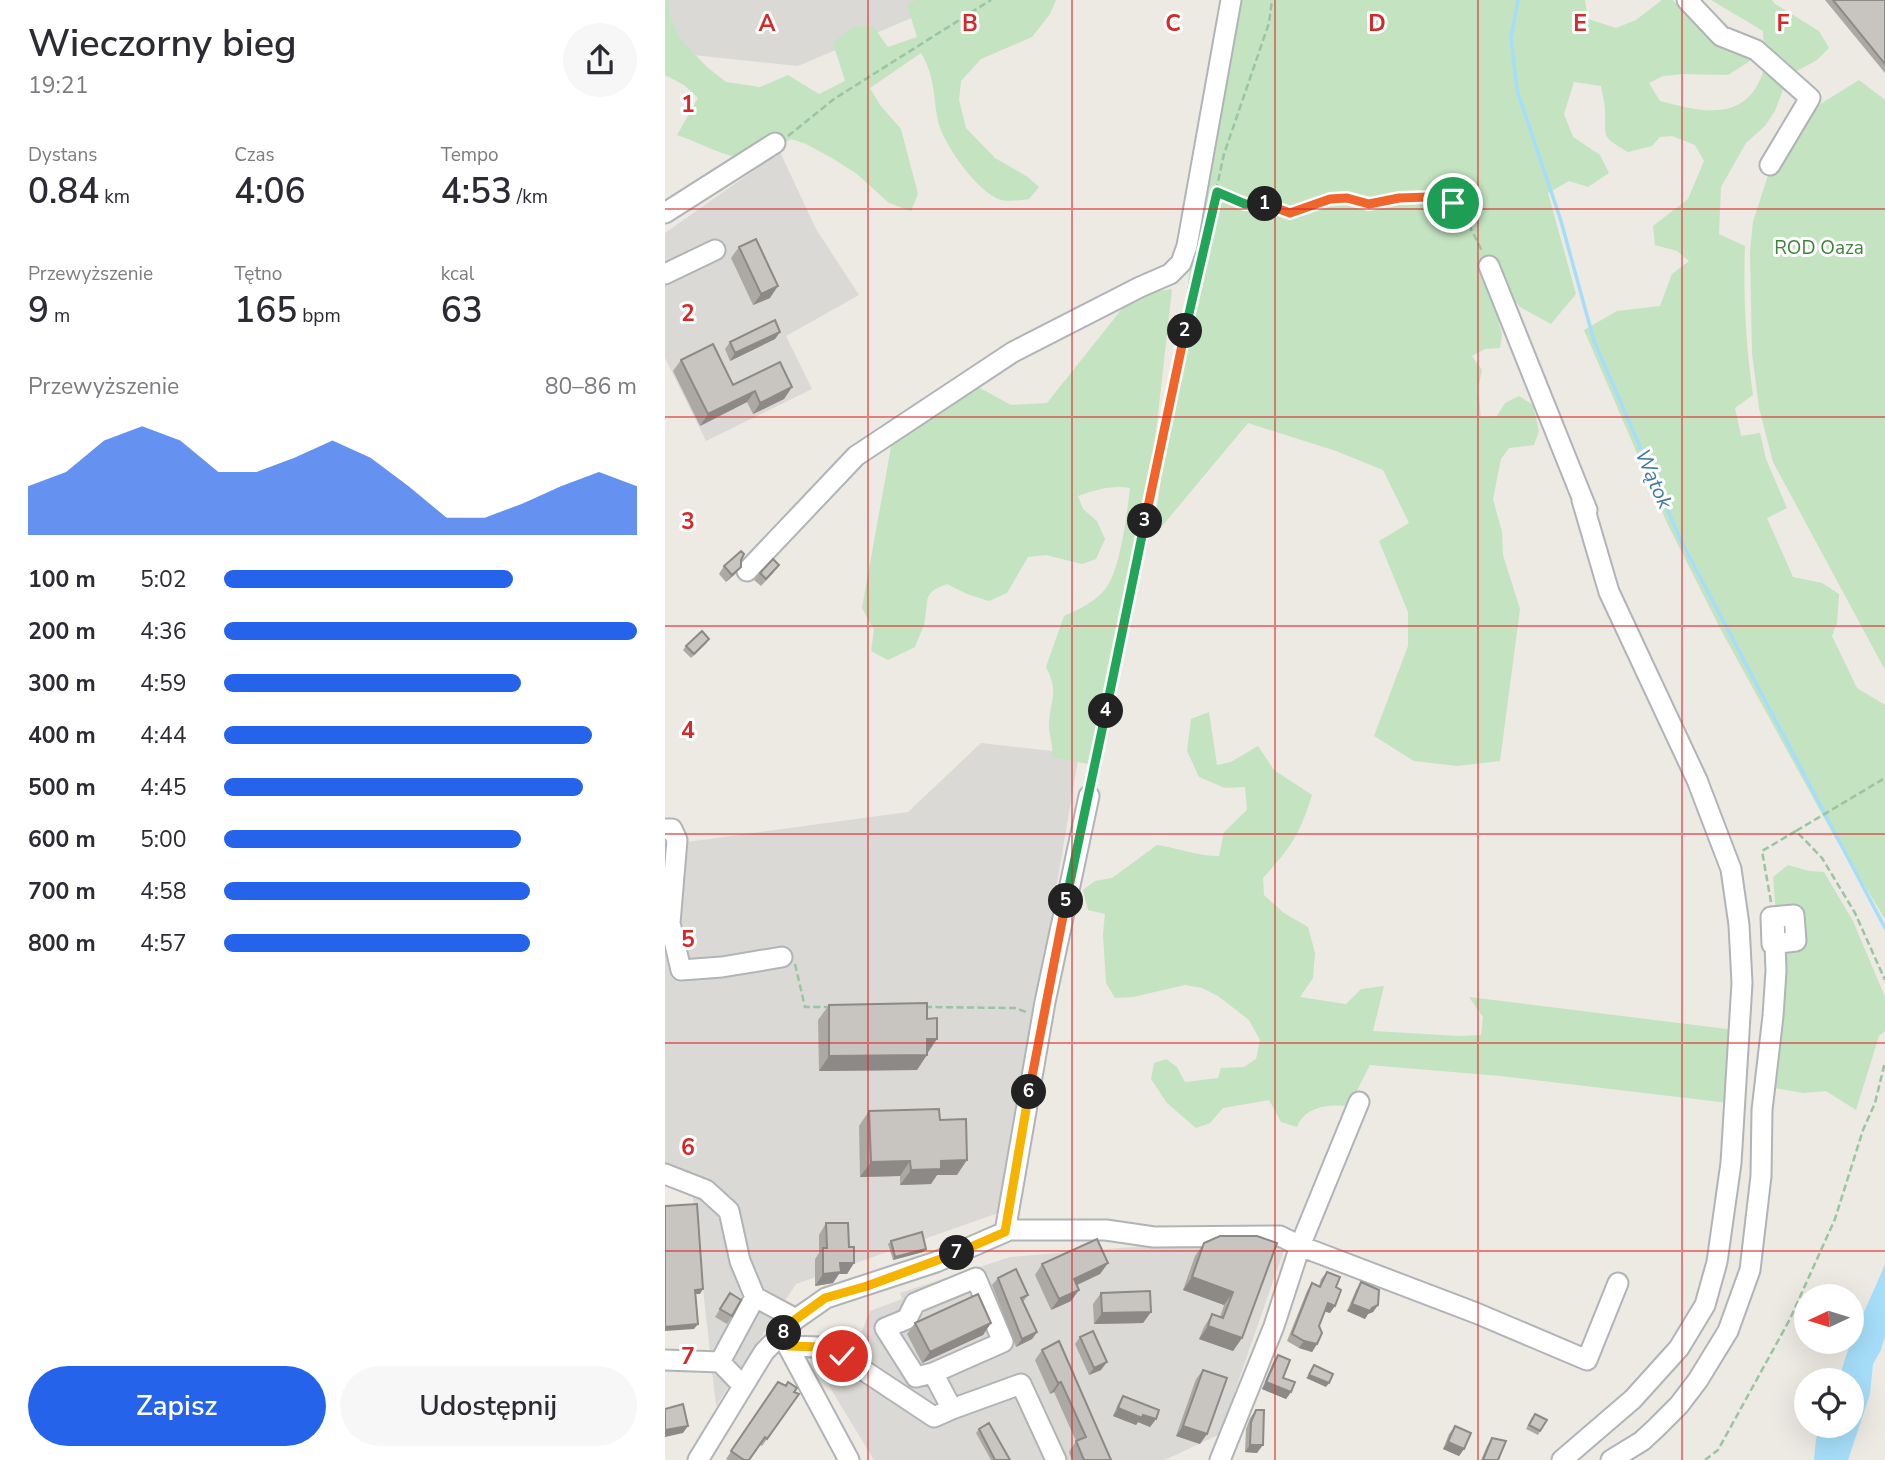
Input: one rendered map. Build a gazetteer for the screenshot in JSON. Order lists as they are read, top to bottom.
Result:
{
  "water": ["Wątok"],
  "parks": ["ROD Oaza"],
  "north": "left",
  "page": {
    "heading": ["Wieczorny bieg", "19:21"],
    "stats": [
      ["Dystans", "0.84 km"],
      ["Czas", "4:06"],
      ["Tempo", "4:53 /km"],
      ["Przewyższenie", "9 m"],
      ["Tętno", "165 bpm"],
      ["kcal", "63"]
    ],
    "pins": [
      "1",
      "2",
      "3",
      "4",
      "5",
      "6",
      "7",
      "8"
    ],
    "chart": ["Przewyższenie", "80–86 m"],
    "list": [
      {
        "name": "100 m",
        "note": "5:02"
      },
      {
        "name": "200 m",
        "note": "4:36"
      },
      {
        "name": "300 m",
        "note": "4:59"
      },
      {
        "name": "400 m",
        "note": "4:44"
      },
      {
        "name": "500 m",
        "note": "4:45"
      },
      {
        "name": "600 m",
        "note": "5:00"
      },
      {
        "name": "700 m",
        "note": "4:58"
      },
      {
        "name": "800 m",
        "note": "4:57"
      }
    ],
    "buttons": ["Zapisz", "Udostępnij"]
  },
  "grid": {
    "columns": [
      "A",
      "B",
      "C",
      "D",
      "E",
      "F"
    ],
    "rows": [
      "1",
      "2",
      "3",
      "4",
      "5",
      "6",
      "7"
    ]
  }
}
